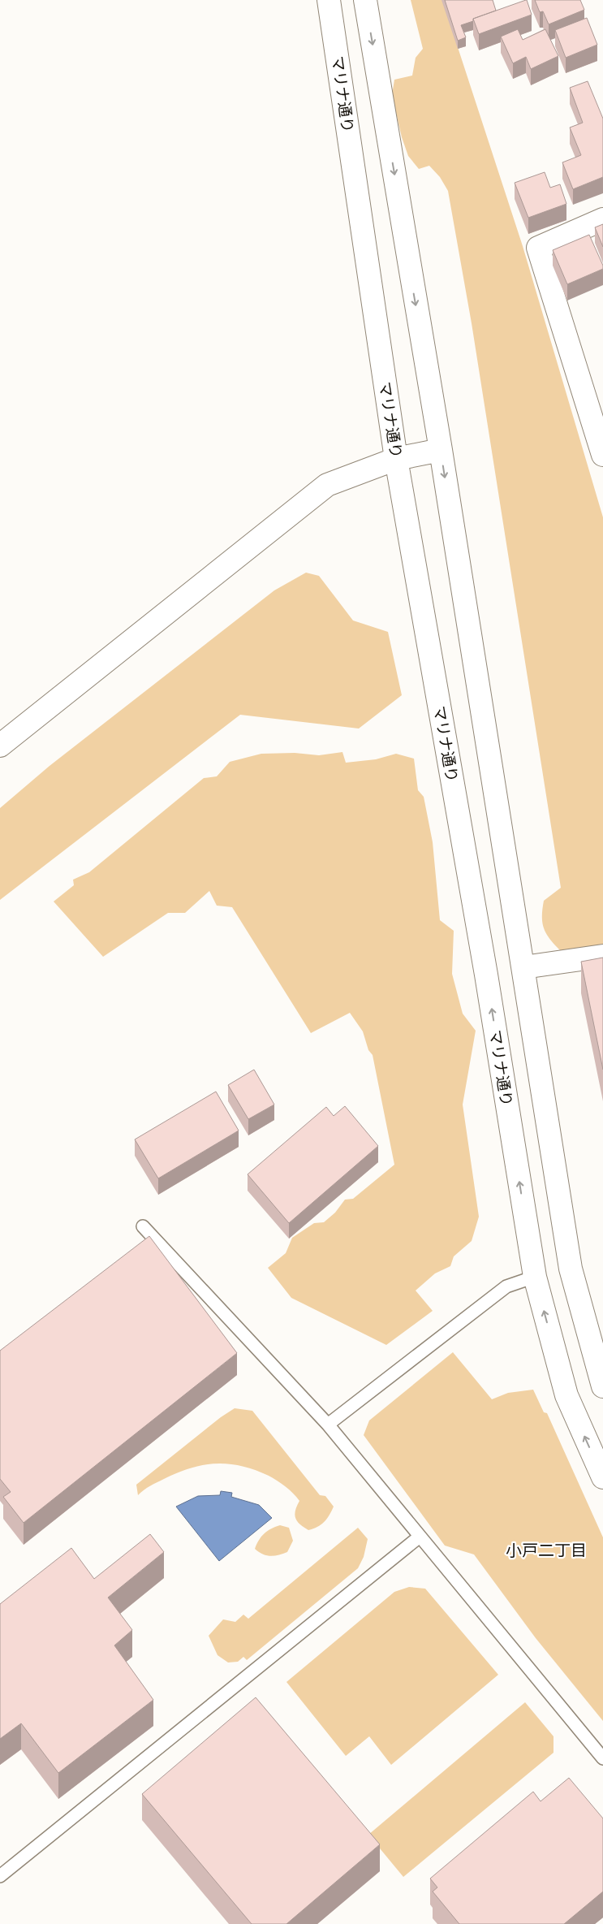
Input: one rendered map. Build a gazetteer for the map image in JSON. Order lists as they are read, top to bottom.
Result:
{
  "streets": {
    "street": ["マリナ通り"]
  },
  "districts": ["小戸二丁目"]
}
